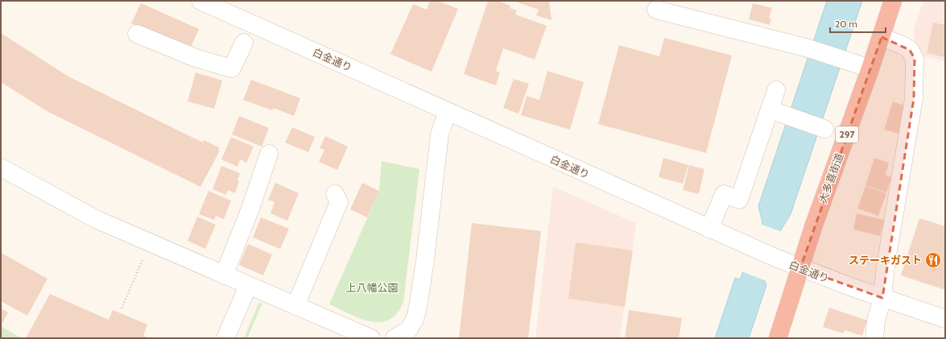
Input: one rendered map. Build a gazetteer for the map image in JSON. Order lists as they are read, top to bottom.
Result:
{
  "streets": {
    "highway": ["297", "大多喜街道"],
    "street": ["白金通り"]
  },
  "crossings": [
    ["白金通り", "大多喜街道"]
  ],
  "parks": ["上八幡公園"],
  "places": {
    "restaurant": ["ステーキガスト"]
  },
  "scale_bar": "20 m"
}
